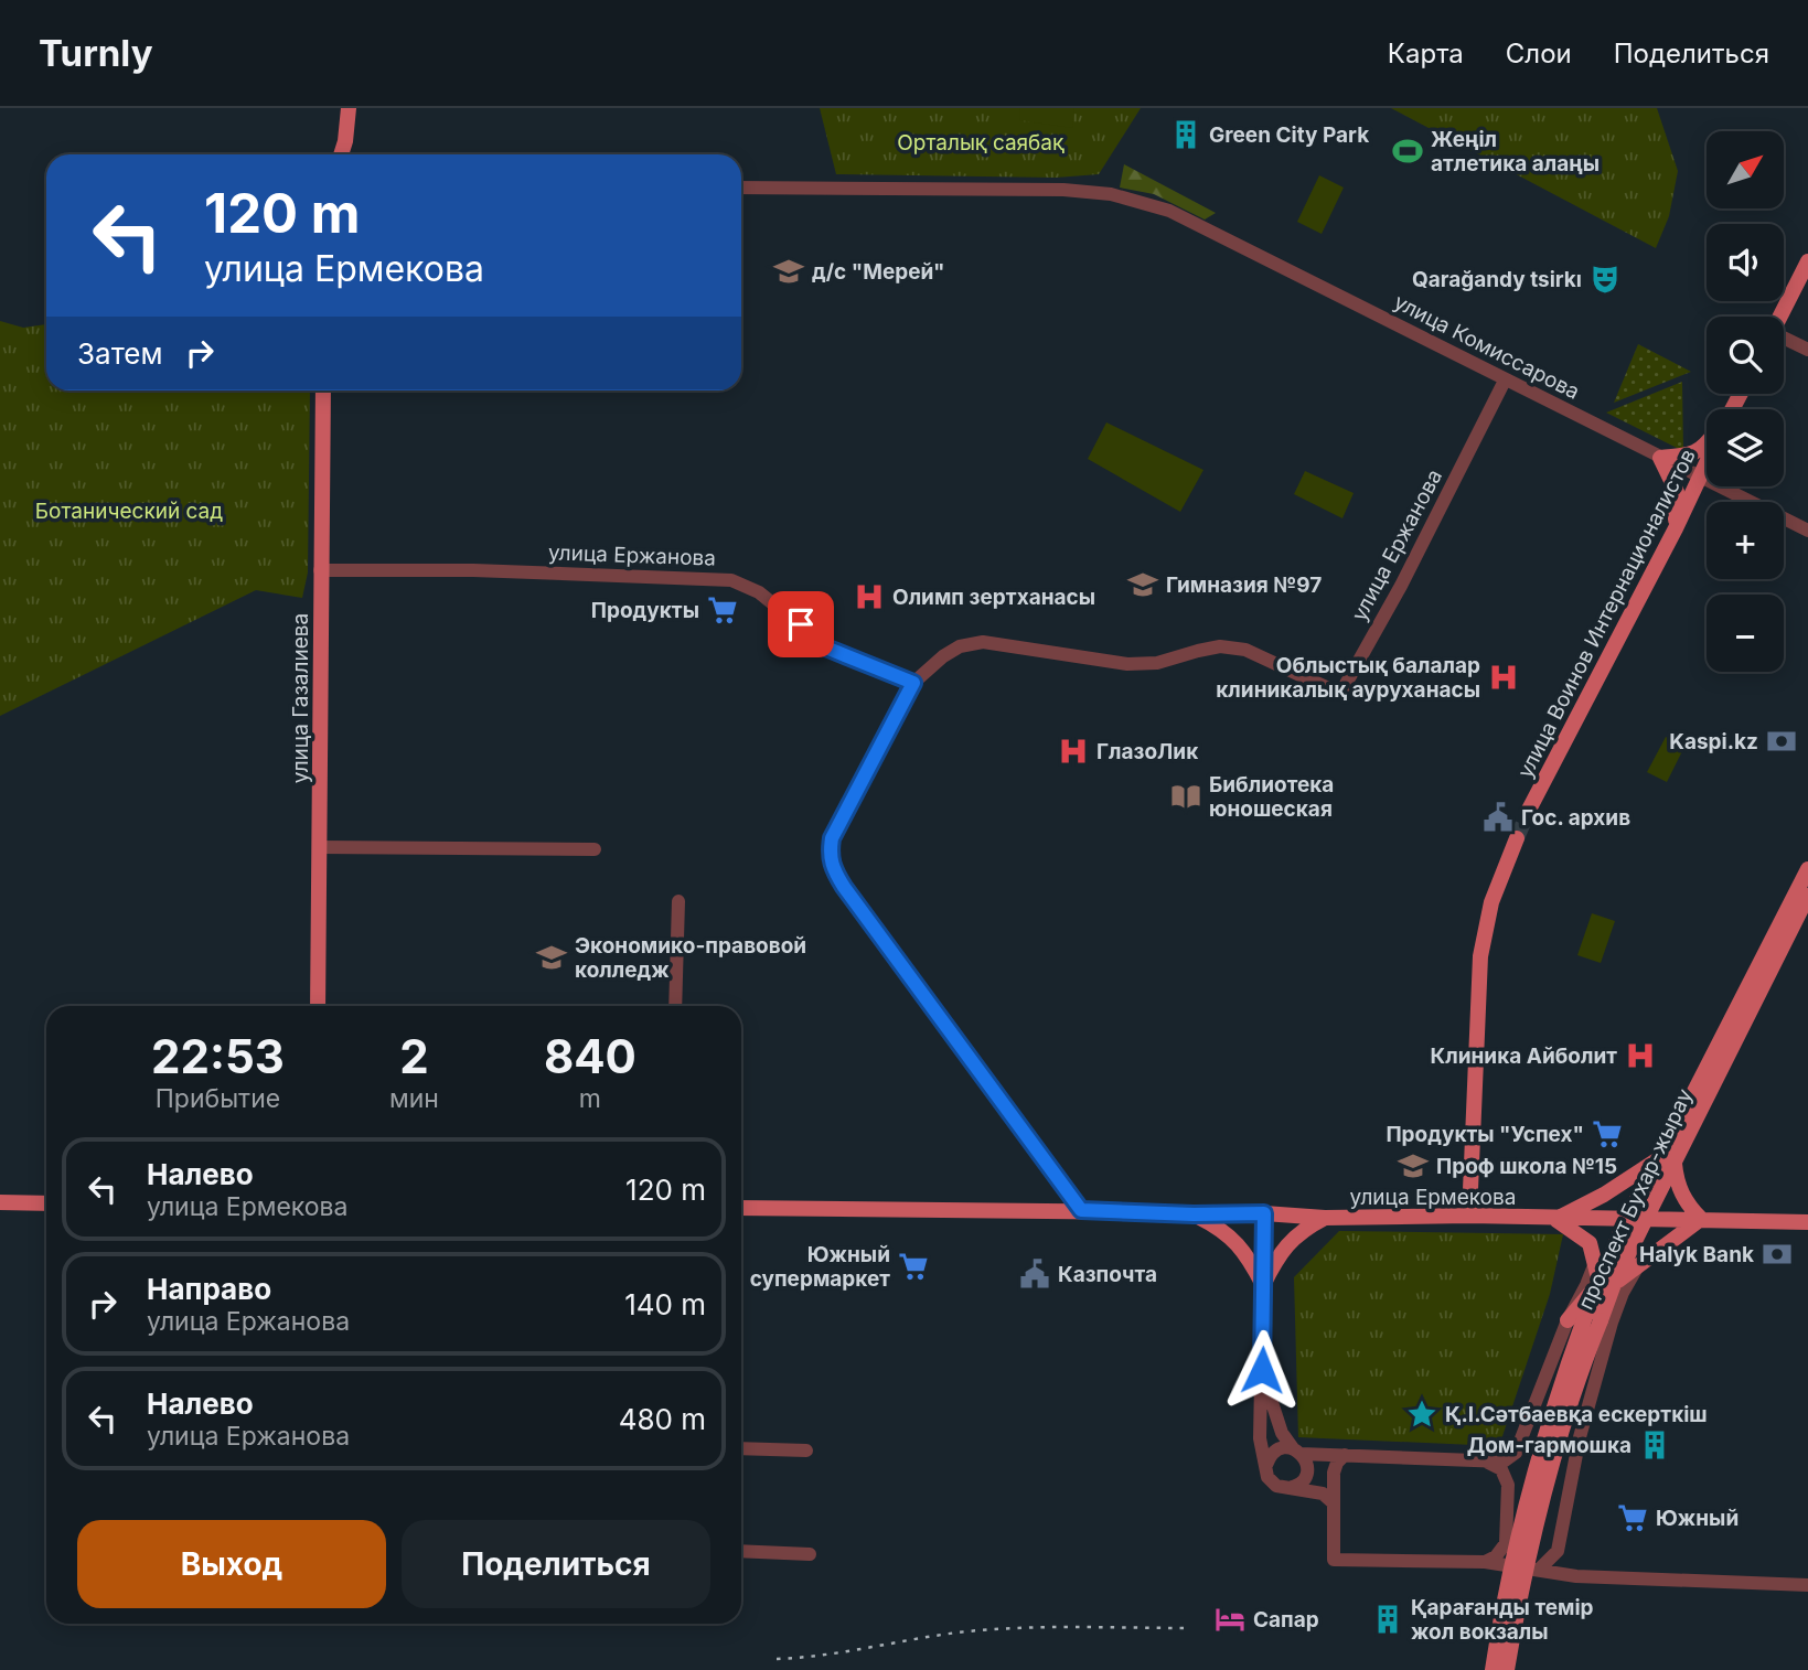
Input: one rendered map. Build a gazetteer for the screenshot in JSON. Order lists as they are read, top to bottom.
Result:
{
  "streets": {
    "main road": [
      "улица Воинов Интернационалистов",
      "улица Газалиева",
      "улица Ермекова",
      "проспект Бухар-жырау"
    ],
    "street": ["улица Комиссарова", "улица Ержанова"]
  },
  "crossings": [
    ["улица Комиссарова", "улица Ержанова"],
    ["улица Комиссарова", "улица Воинов Интернационалистов"],
    ["улица Ержанова", "улица Газалиева"],
    ["улица Ержанова", "улица Ермекова"],
    ["улица Ермекова", "проспект Бухар-жырау"]
  ],
  "parks": ["Орталық саябақ", "Ботанический сад"],
  "places": {
    "building": ["Green City Park", "Дом-гармошка", "Қарағанды темір жол вокзалы"],
    "sports": ["Жеңіл атлетика алаңы"],
    "school or university": [
      "д/с \"Мерей\"",
      "Гимназия №97",
      "Экономико-правовой колледж",
      "Проф школа №15"
    ],
    "theatre": ["Qarağandy tsirkı"],
    "hospital": [
      "Олимп зертханасы",
      "Облыстық балалар клиникалық ауруханасы",
      "ГлазоЛик",
      "Клиника Айболит"
    ],
    "supermarket": [
      "Продукты",
      "Продукты \"Успех\"",
      "Южный супермаркет",
      "Южный"
    ],
    "bank": ["Kaspi.kz", "Halyk Bank"],
    "library": ["Библиотека юношеская"],
    "public building": ["Гос. архив", "Казпочта"],
    "place": ["Қ.І.Сәтбаевқа ескерткіш"],
    "hotel": ["Сапар"]
  },
  "north": "top right",
  "page": {
    "header": "Turnly",
    "nav": ["Карта", "Слои", "Поделиться"],
    "map_buttons": ["+", "−"],
    "turn": ["120 m", "улица Ермекова"],
    "then": "Затем",
    "eta": [
      "22:53",
      "Прибытие",
      "2",
      "мин",
      "840",
      "m"
    ],
    "list": [
      {
        "name": "Налево",
        "note": "улица Ермекова",
        "value": "120 m"
      },
      {
        "name": "Направо",
        "note": "улица Ержанова",
        "value": "140 m"
      },
      {
        "name": "Налево",
        "note": "улица Ержанова",
        "value": "480 m"
      }
    ],
    "buttons": ["Выход", "Поделиться"]
  }
}
